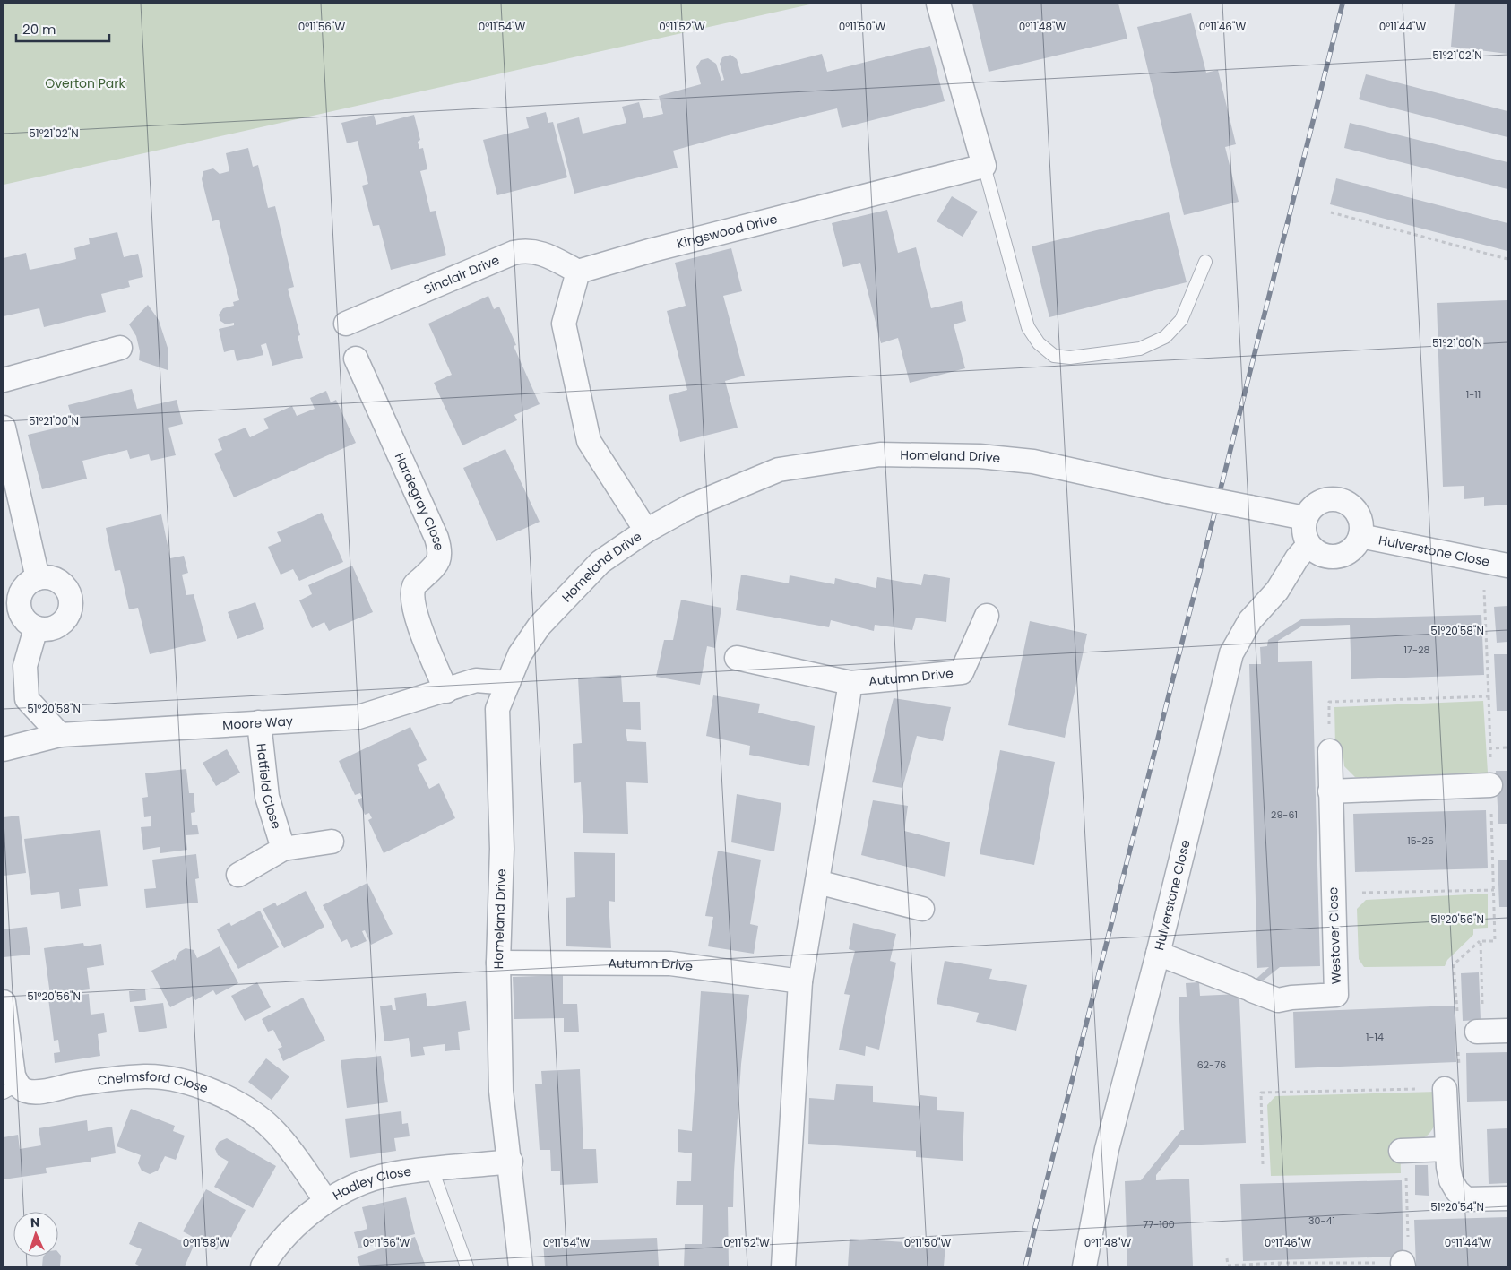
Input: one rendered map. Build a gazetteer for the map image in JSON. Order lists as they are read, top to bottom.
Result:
{
  "streets": {
    "street": [
      "Kingswood Drive",
      "Sinclair Drive",
      "Homeland Drive",
      "Hardegray Close",
      "Hulverstone Close",
      "Autumn Drive",
      "Moore Way",
      "Hatfield Close",
      "Westover Close",
      "Chelmsford Close",
      "Hadley Close"
    ]
  },
  "crossings": [
    ["Kingswood Drive", "Sinclair Drive"],
    ["Homeland Drive", "Hulverstone Close"],
    ["Homeland Drive", "Autumn Drive"],
    ["Homeland Drive", "Moore Way"],
    ["Homeland Drive", "Hadley Close"],
    ["Hardegray Close", "Moore Way"],
    ["Hulverstone Close", "Westover Close"],
    ["Moore Way", "Hatfield Close"],
    ["Chelmsford Close", "Hadley Close"]
  ],
  "parks": ["Overton Park"],
  "house_numbers": [
    "1-11",
    "17-28",
    "29-61",
    "15-25",
    "1-14",
    "62-76",
    "30-41",
    "77-100"
  ],
  "scale_bar": "20 m",
  "north": "top",
  "coordinates": [
    "0°11'56\"W",
    "0°11'54\"W",
    "0°11'52\"W",
    "0°11'50\"W",
    "0°11'48\"W",
    "0°11'46\"W",
    "0°11'44\"W",
    "51°21'02\"N",
    "51°21'00\"N",
    "51°20'58\"N",
    "51°20'56\"N",
    "51°20'54\"N",
    "0°11'58\"W"
  ]
}
